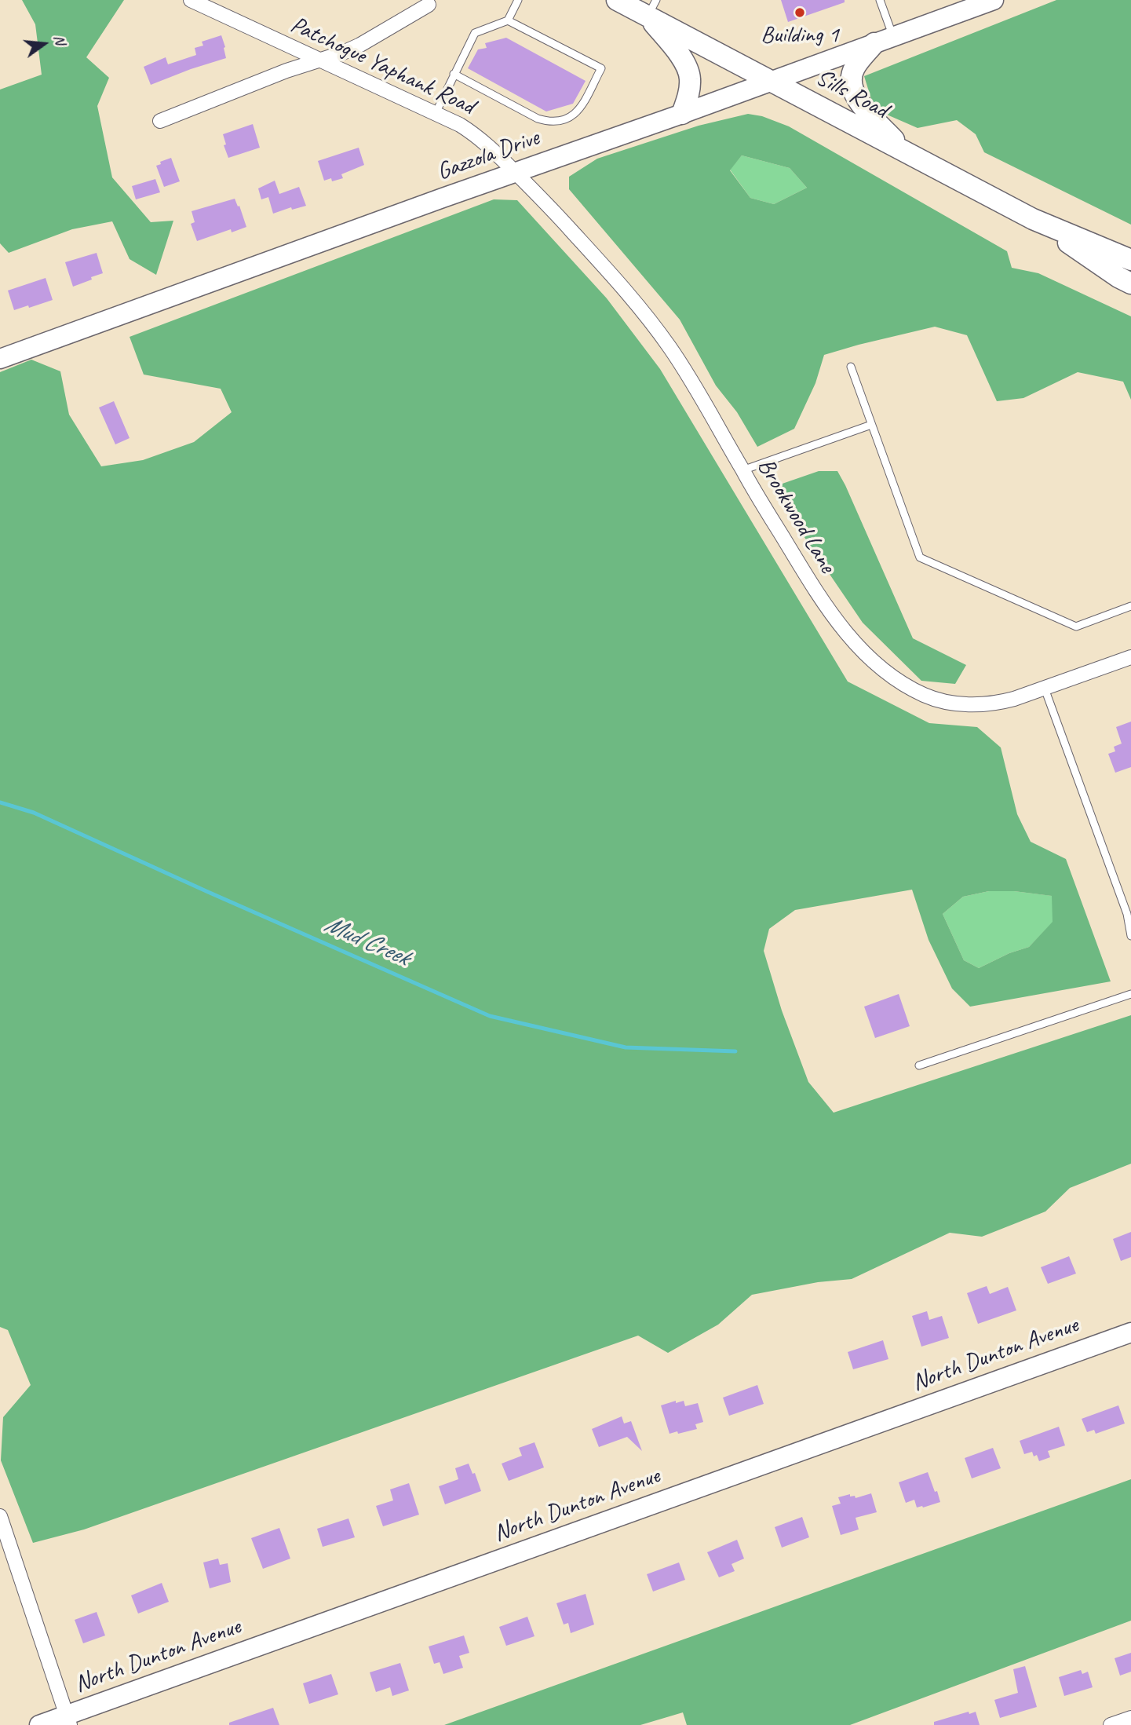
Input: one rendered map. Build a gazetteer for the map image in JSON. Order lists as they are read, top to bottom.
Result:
{
  "streets": {
    "main road": ["Sills Road"],
    "street": [
      "Patchogue Yaphank Road",
      "Gazzola Drive",
      "Brookwood Lane",
      "North Dunton Avenue"
    ]
  },
  "crossings": [
    ["Patchogue Yaphank Road", "Gazzola Drive"],
    ["Patchogue Yaphank Road", "Brookwood Lane"],
    ["Sills Road", "Gazzola Drive"],
    ["Gazzola Drive", "Brookwood Lane"]
  ],
  "water": ["Mud Creek"],
  "places": ["Building 1"],
  "north": "right"
}
